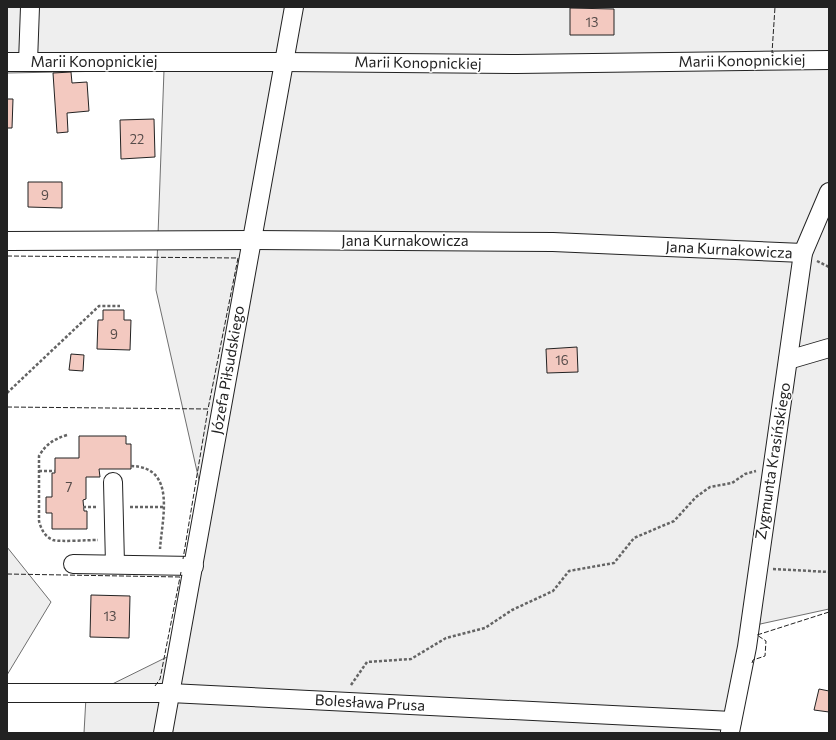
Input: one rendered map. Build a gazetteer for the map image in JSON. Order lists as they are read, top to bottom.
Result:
{
  "streets": {
    "street": [
      "Marii Konopnickiej",
      "Jana Kurnakowicza",
      "Józefa Piłsudskiego",
      "Zygmunta Krasińskiego",
      "Bolesława Prusa"
    ]
  },
  "crossings": [
    ["Marii Konopnickiej", "Józefa Piłsudskiego"],
    ["Jana Kurnakowicza", "Józefa Piłsudskiego"],
    ["Jana Kurnakowicza", "Zygmunta Krasińskiego"],
    ["Józefa Piłsudskiego", "Bolesława Prusa"],
    ["Zygmunta Krasińskiego", "Bolesława Prusa"]
  ],
  "house_numbers": [
    "13",
    "22",
    "9",
    "9",
    "16",
    "7",
    "13"
  ]
}
